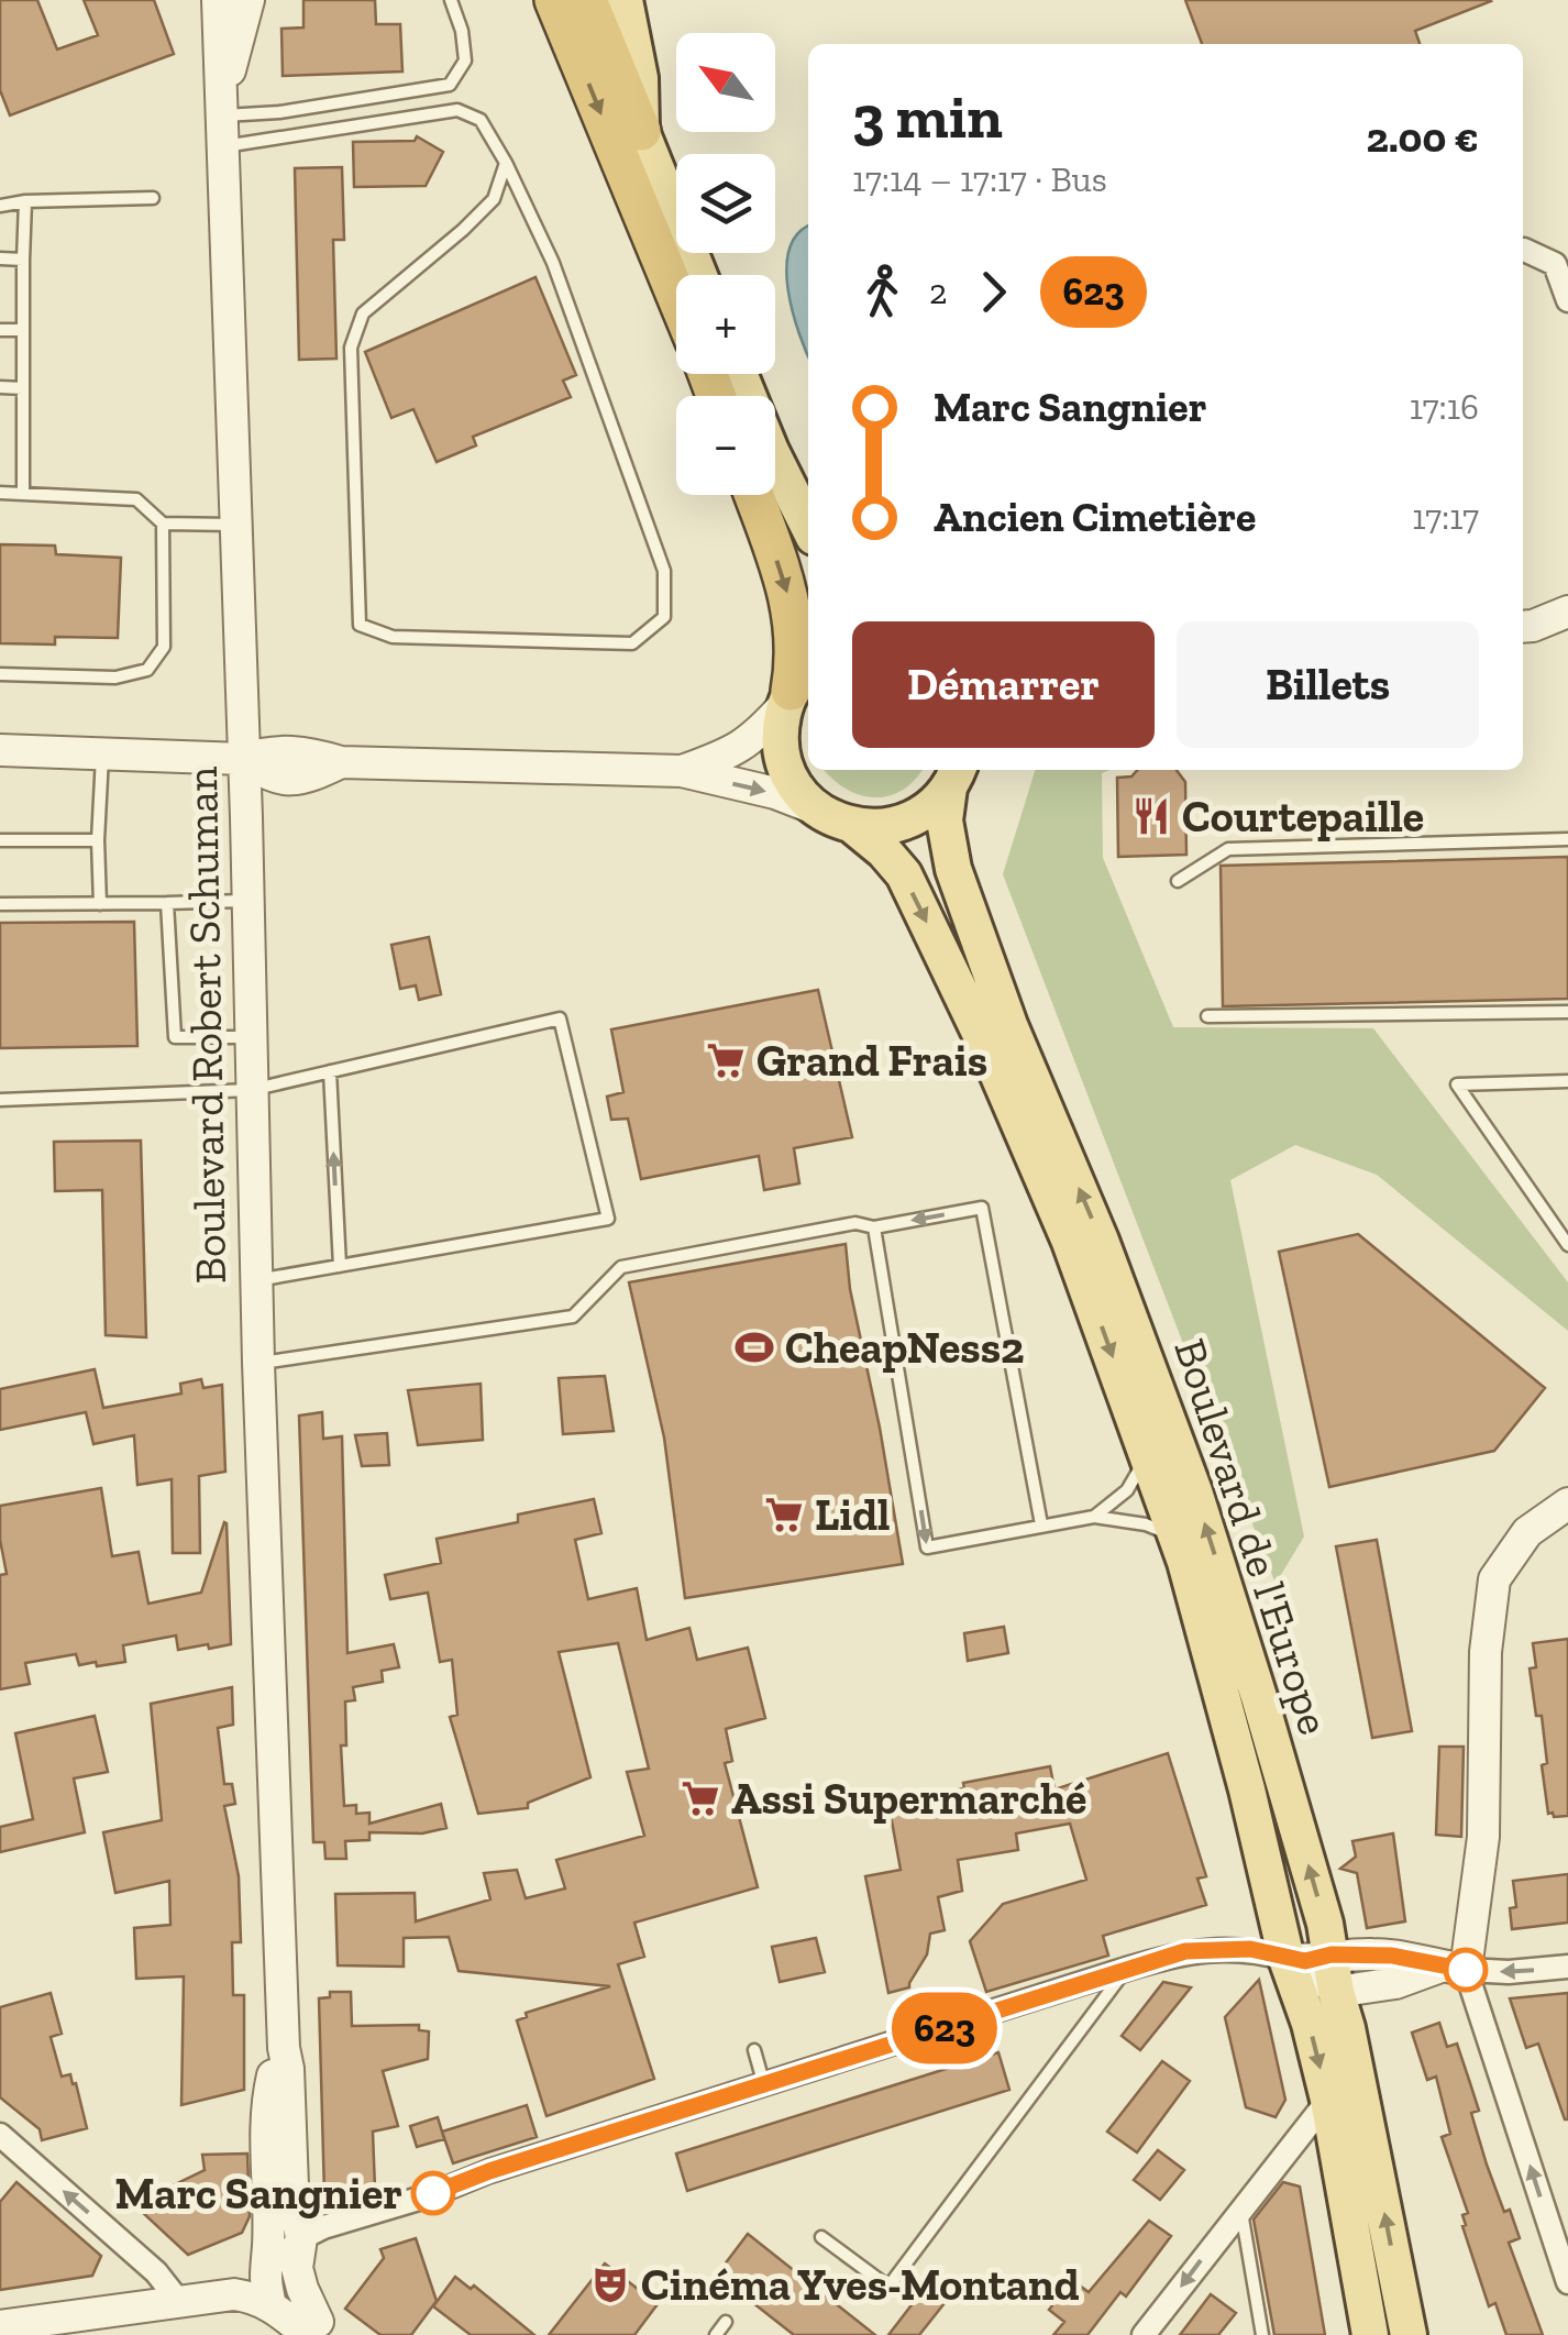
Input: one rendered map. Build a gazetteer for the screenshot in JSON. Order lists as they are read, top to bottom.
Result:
{
  "streets": {
    "main road": ["Boulevard de l'Europe"],
    "street": ["Boulevard Robert Schuman"]
  },
  "places": {
    "restaurant": ["Courtepaille"],
    "supermarket": ["Grand Frais", "Lidl", "Assi Supermarché"],
    "sports": ["CheapNess2"],
    "other": ["Marc Sangnier"],
    "theatre": ["Cinéma Yves-Montand"]
  },
  "lines": ["bus line 623"],
  "north": "top left",
  "page": {
    "on_map": "623",
    "map_buttons": ["+", "−"],
    "heading": ["3 min", "17:14 – 17:17 · Bus", "2.00 €"],
    "legs": ["2", "623"],
    "list": [
      {
        "name": "Marc Sangnier",
        "value": "17:16"
      },
      {
        "name": "Ancien Cimetière",
        "value": "17:17"
      }
    ],
    "buttons": ["Démarrer", "Billets"]
  }
}
